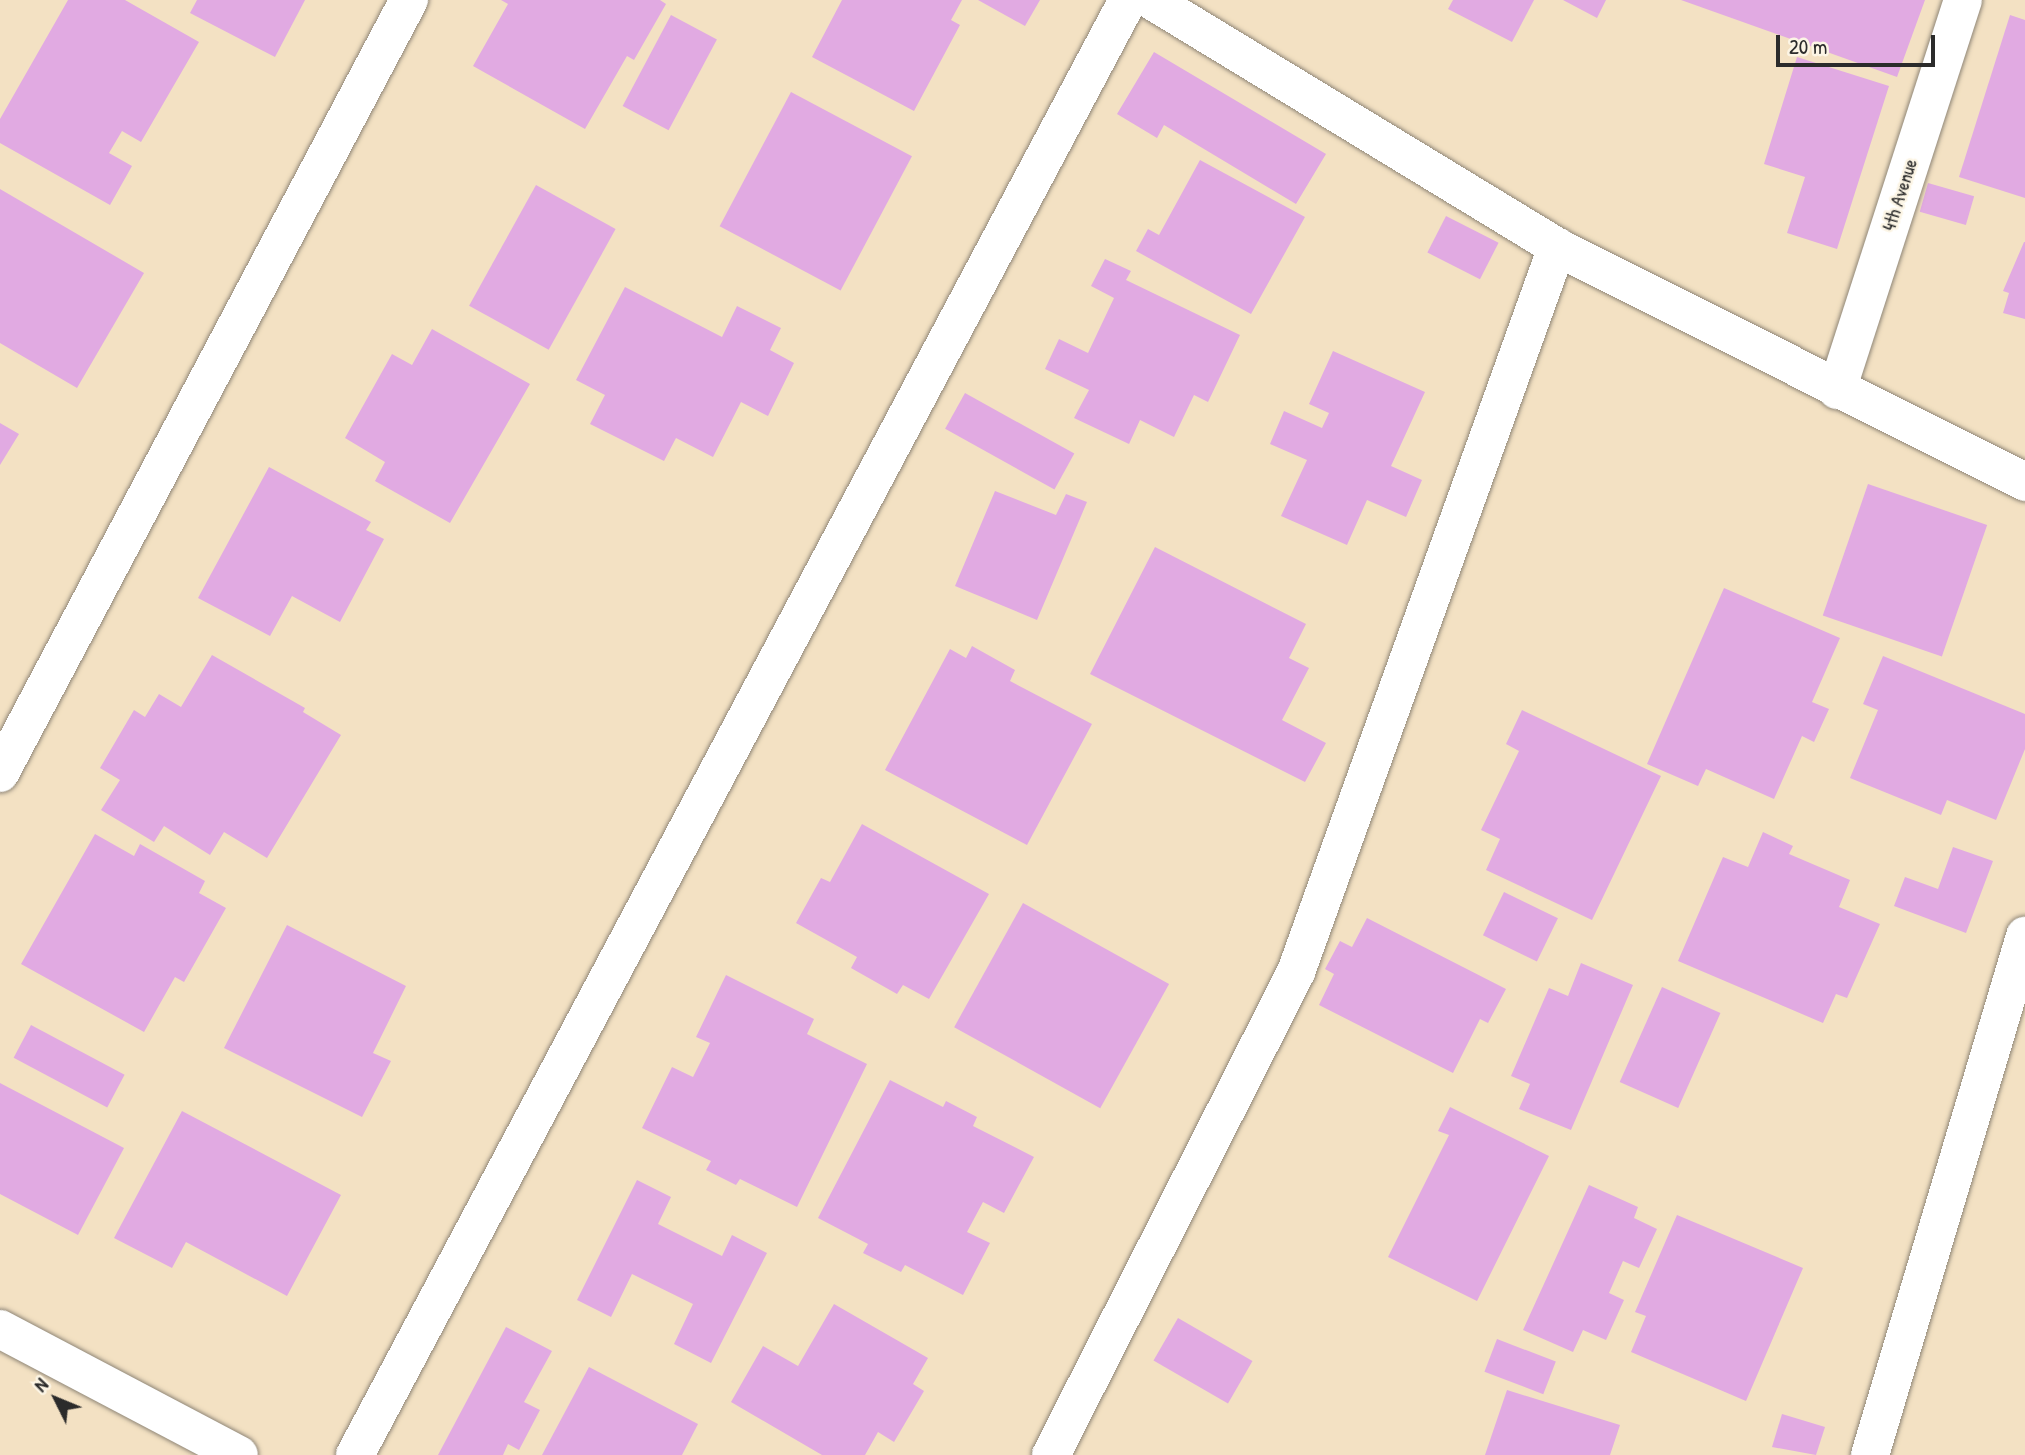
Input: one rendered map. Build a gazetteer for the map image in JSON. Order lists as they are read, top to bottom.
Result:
{
  "streets": {
    "street": ["4th Avenue"]
  },
  "scale_bar": "20 m",
  "north": "top left"
}
